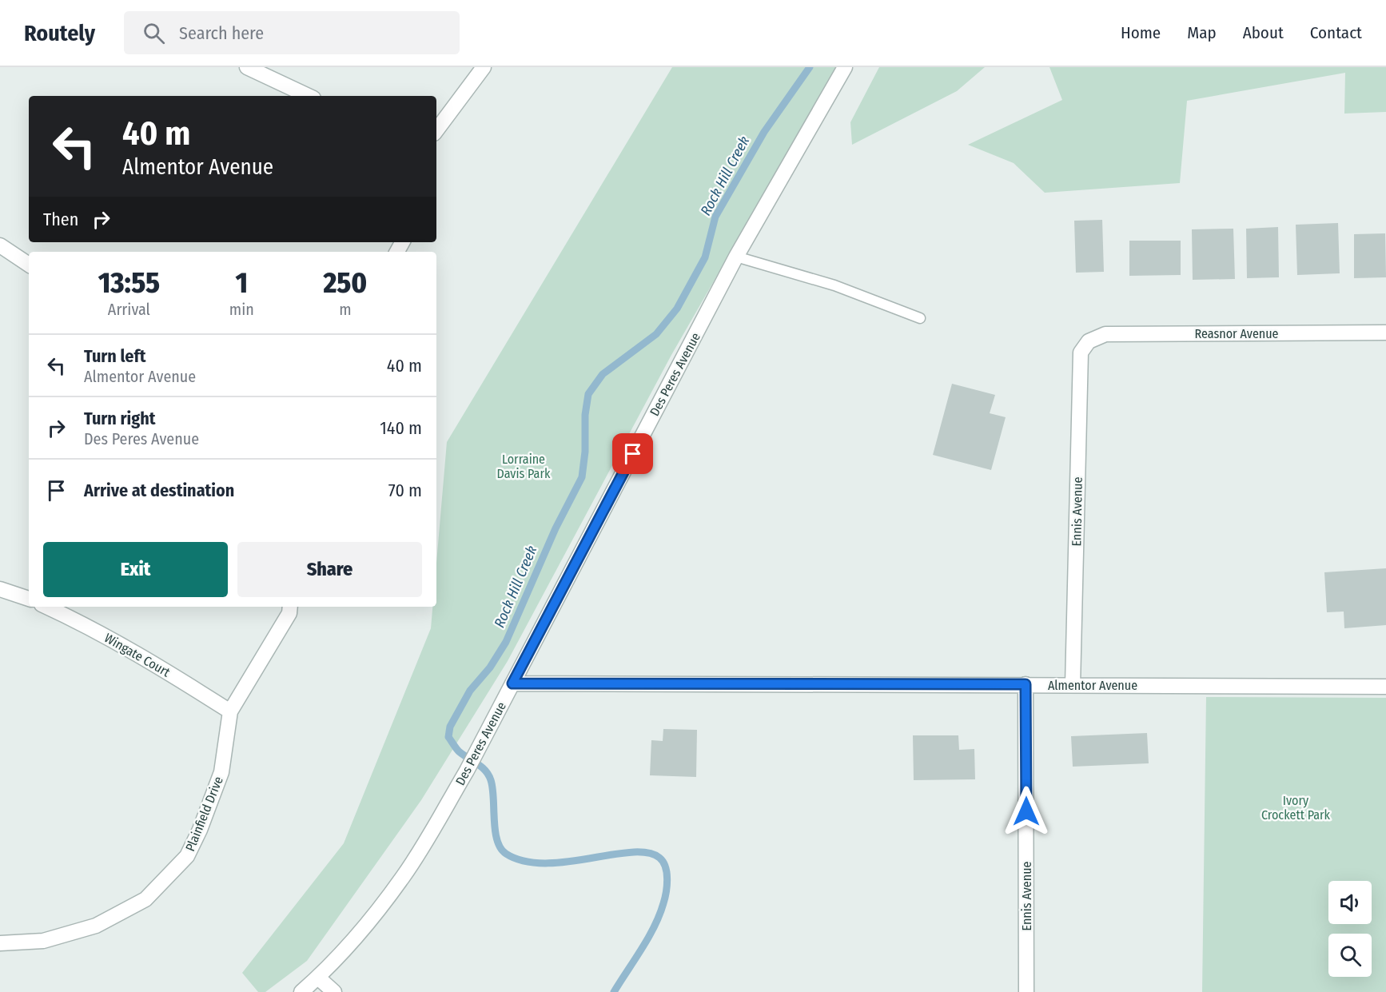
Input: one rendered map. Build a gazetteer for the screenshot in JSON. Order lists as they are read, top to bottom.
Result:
{
  "streets": {
    "street": [
      "Reasnor Avenue",
      "Des Peres Avenue",
      "Ennis Avenue",
      "Wingate Court",
      "Almentor Avenue",
      "Plainfield Drive"
    ]
  },
  "crossings": [
    ["Reasnor Avenue", "Ennis Avenue"],
    ["Des Peres Avenue", "Almentor Avenue"],
    ["Ennis Avenue", "Almentor Avenue"],
    ["Wingate Court", "Plainfield Drive"]
  ],
  "water": ["Rock Hill Creek"],
  "parks": ["Lorraine Davis Park", "Ivory Crockett Park"],
  "page": {
    "header": "Routely",
    "search": "Search here",
    "nav": [
      "Home",
      "Map",
      "About",
      "Contact"
    ],
    "turn": ["40 m", "Almentor Avenue"],
    "then": "Then",
    "eta": [
      "13:55",
      "Arrival",
      "1",
      "min",
      "250",
      "m"
    ],
    "list": [
      {
        "name": "Turn left",
        "note": "Almentor Avenue",
        "value": "40 m"
      },
      {
        "name": "Turn right",
        "note": "Des Peres Avenue",
        "value": "140 m"
      },
      {
        "name": "Arrive at destination",
        "value": "70 m"
      }
    ],
    "buttons": ["Exit", "Share"]
  }
}
